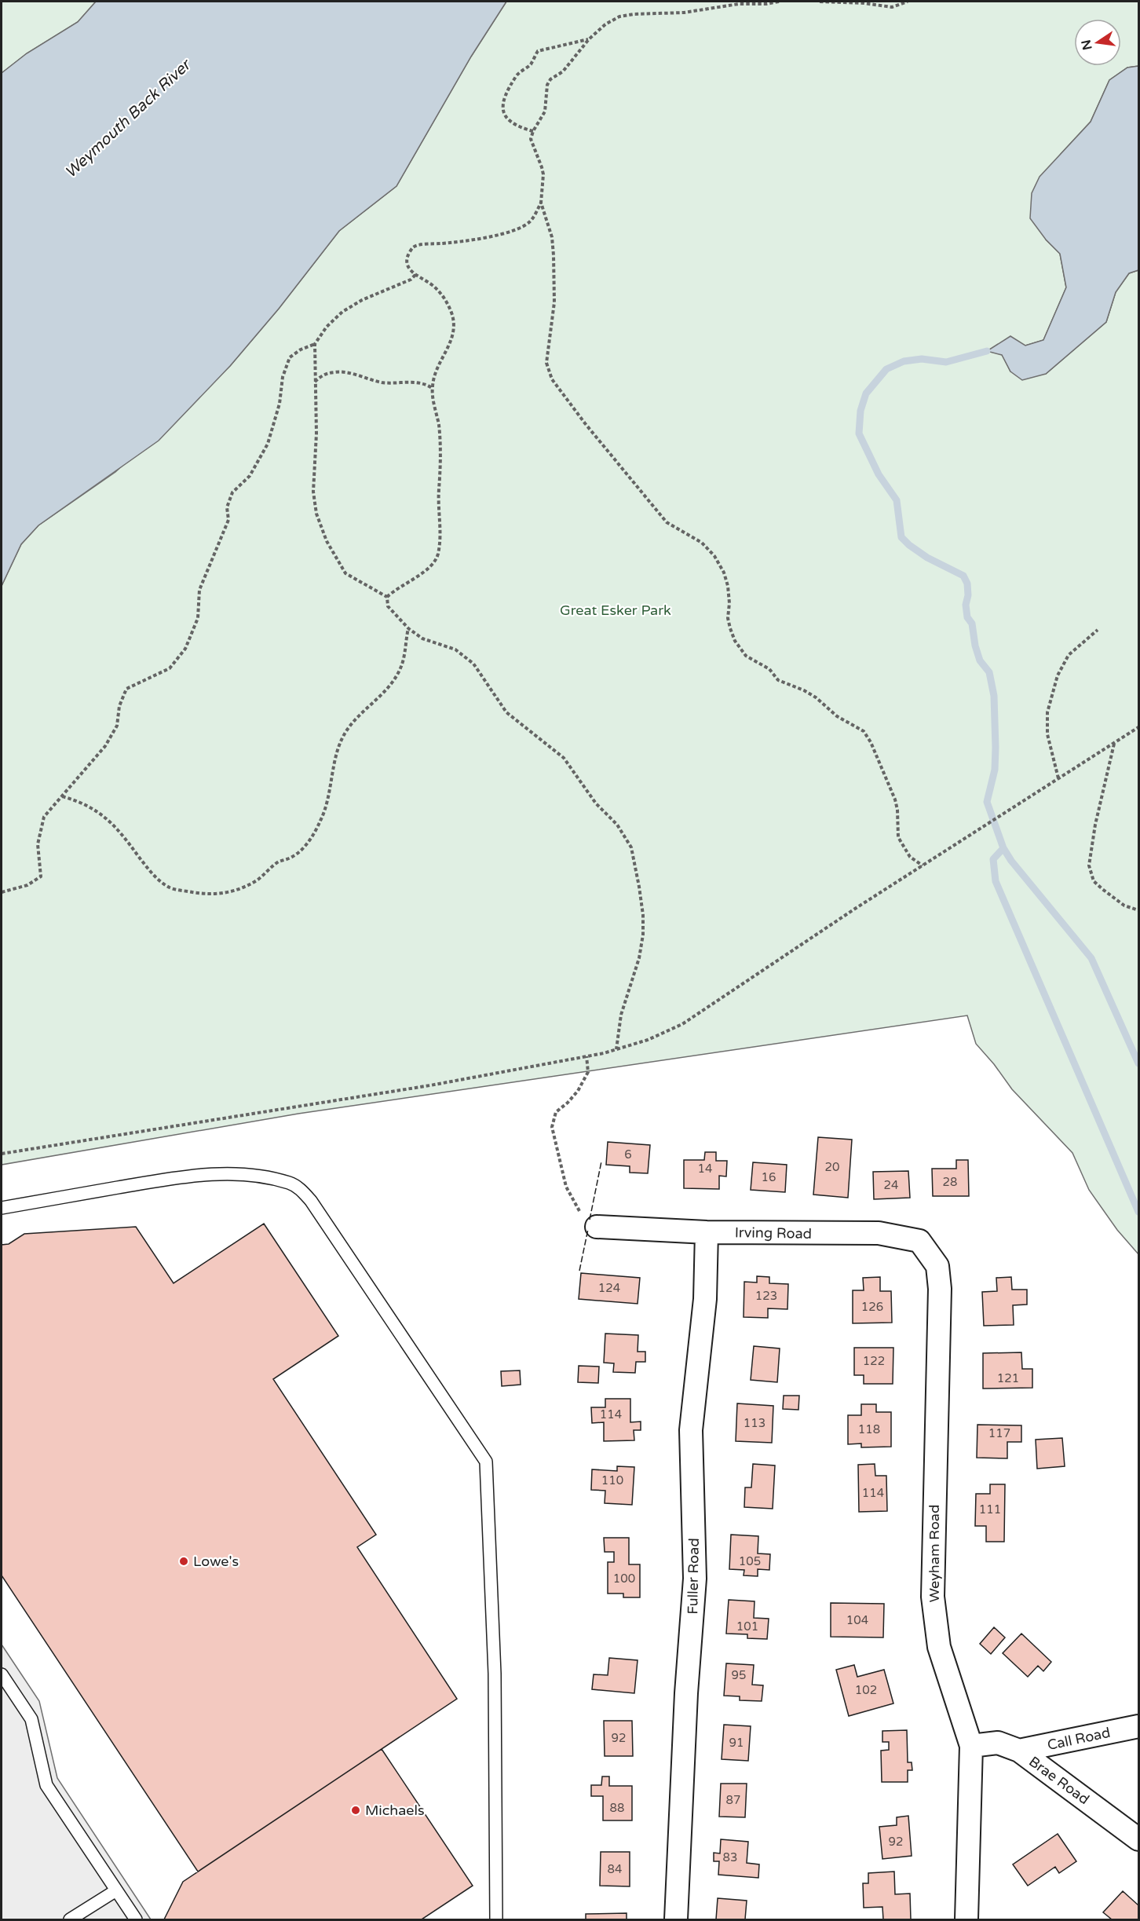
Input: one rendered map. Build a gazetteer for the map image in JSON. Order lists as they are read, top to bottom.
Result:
{
  "streets": {
    "street": [
      "Irving Road",
      "Weyham Road",
      "Fuller Road",
      "Call Road",
      "Brae Road"
    ]
  },
  "crossings": [
    ["Irving Road", "Weyham Road"],
    ["Irving Road", "Fuller Road"],
    ["Weyham Road", "Brae Road"],
    ["Call Road", "Brae Road"]
  ],
  "water": ["Weymouth Back River"],
  "parks": ["Great Esker Park"],
  "places": ["Lowe's", "Michaels"],
  "house_numbers": [
    "6",
    "20",
    "14",
    "16",
    "28",
    "24",
    "124",
    "123",
    "126",
    "122",
    "121",
    "114",
    "113",
    "118",
    "117",
    "110",
    "114",
    "111",
    "105",
    "100",
    "104",
    "101",
    "95",
    "102",
    "92",
    "91",
    "87",
    "88",
    "92",
    "83",
    "84"
  ],
  "north": "left"
}
